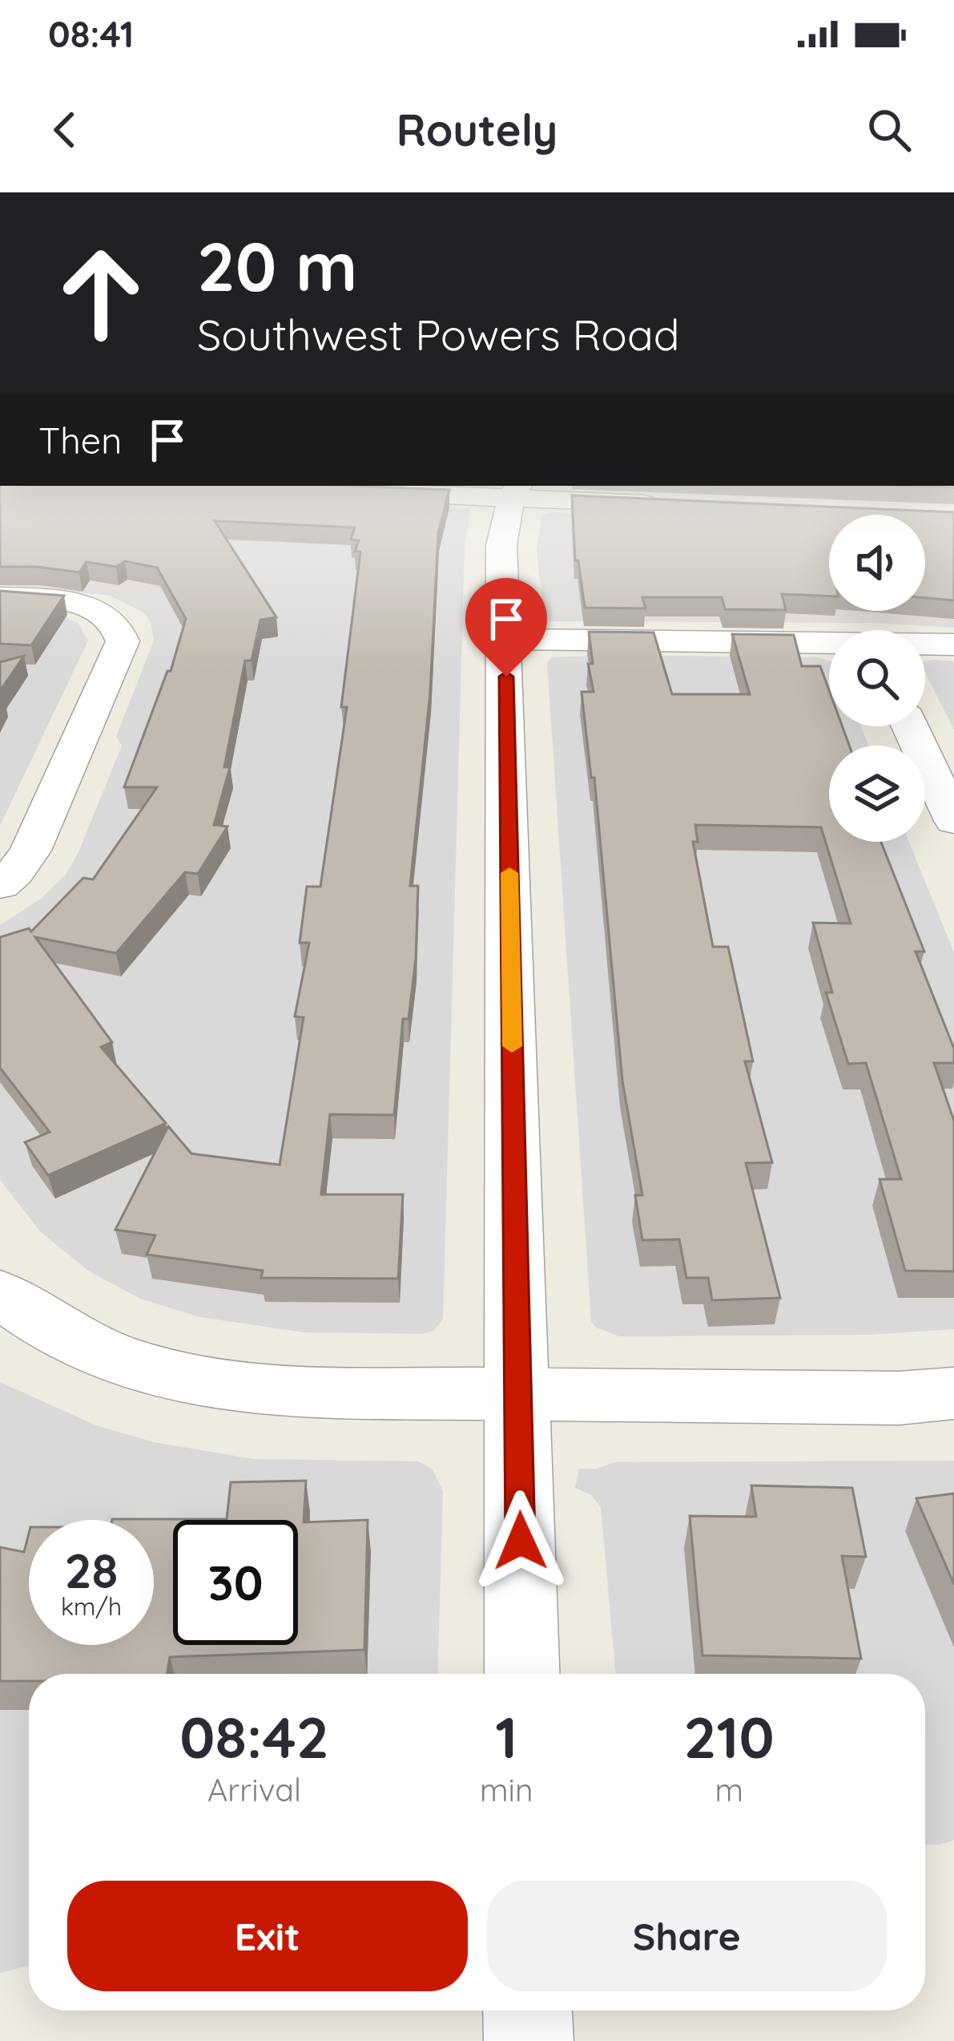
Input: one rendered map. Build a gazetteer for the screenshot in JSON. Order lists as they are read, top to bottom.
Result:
{
  "page": {
    "status": "08:41",
    "header": "Routely",
    "turn": ["20 m", "Southwest Powers Road"],
    "then": "Then",
    "speed": "28 km/h",
    "limit": "30",
    "eta": [
      "08:42",
      "Arrival",
      "1",
      "min",
      "210",
      "m"
    ],
    "buttons": ["Exit", "Share"]
  }
}
